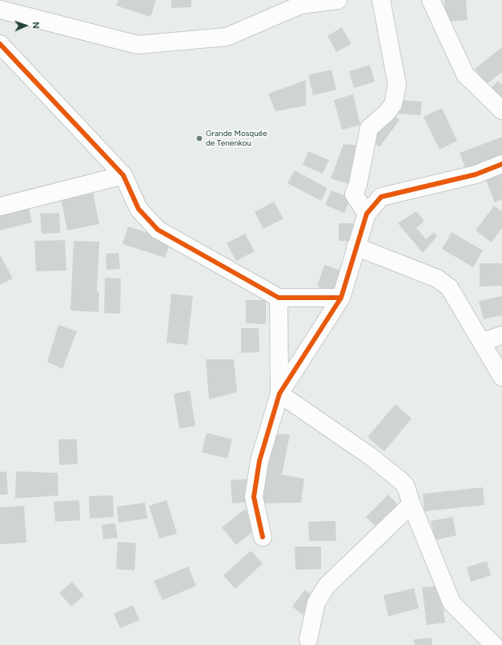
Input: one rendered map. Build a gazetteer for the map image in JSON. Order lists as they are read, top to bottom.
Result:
{
  "places": ["Grande Mosquée de Tenenkou"],
  "north": "right"
}
